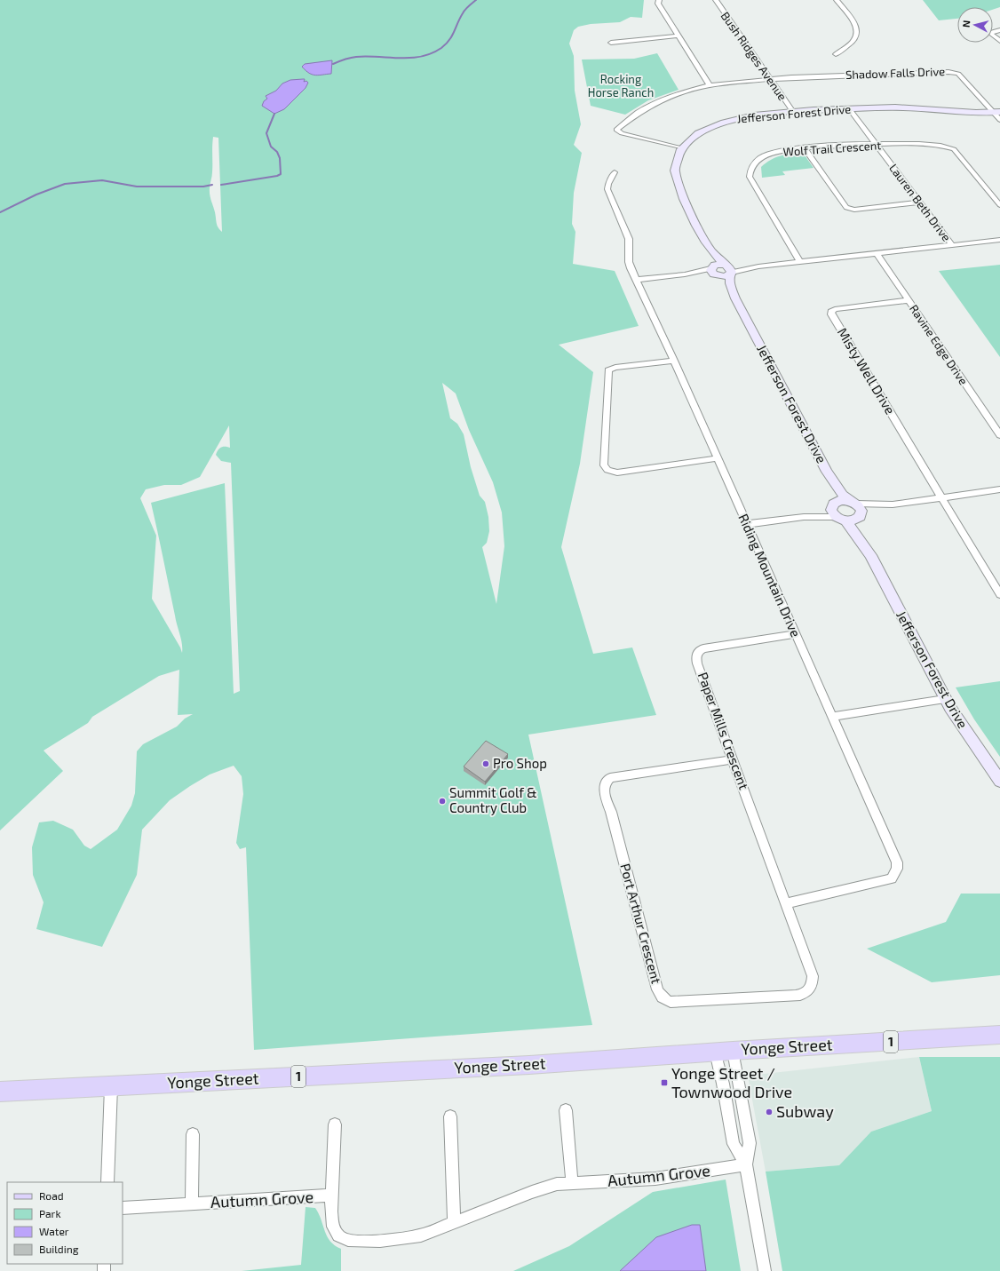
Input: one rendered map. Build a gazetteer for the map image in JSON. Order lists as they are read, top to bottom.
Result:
{
  "streets": {
    "main road": ["1", "Yonge Street"],
    "street": [
      "Bush Ridges Avenue",
      "Shadow Falls Drive",
      "Jefferson Forest Drive",
      "Wolf Trail Crescent",
      "Lauren Beth Drive",
      "Ravine Edge Drive",
      "Misty Well Drive",
      "Riding Mountain Drive",
      "Paper Mills Crescent",
      "Port Arthur Crescent",
      "Autumn Grove"
    ]
  },
  "crossings": [
    ["Bush Ridges Avenue", "Shadow Falls Drive"],
    ["Bush Ridges Avenue", "Jefferson Forest Drive"],
    ["Shadow Falls Drive", "Jefferson Forest Drive"],
    ["Jefferson Forest Drive", "Lauren Beth Drive"],
    ["Wolf Trail Crescent", "Lauren Beth Drive"],
    ["Ravine Edge Drive", "Misty Well Drive"],
    ["Riding Mountain Drive", "Paper Mills Crescent"],
    ["Riding Mountain Drive", "Port Arthur Crescent"],
    ["Paper Mills Crescent", "Port Arthur Crescent"]
  ],
  "parks": ["Rocking Horse Ranch"],
  "places": {
    "other": ["Pro Shop", "Summit Golf & Country Club", "Subway"],
    "transit": ["Yonge Street / Townwood Drive"]
  },
  "legend": [
    "Road",
    "Park",
    "Water",
    "Building"
  ],
  "north": "left"
}
